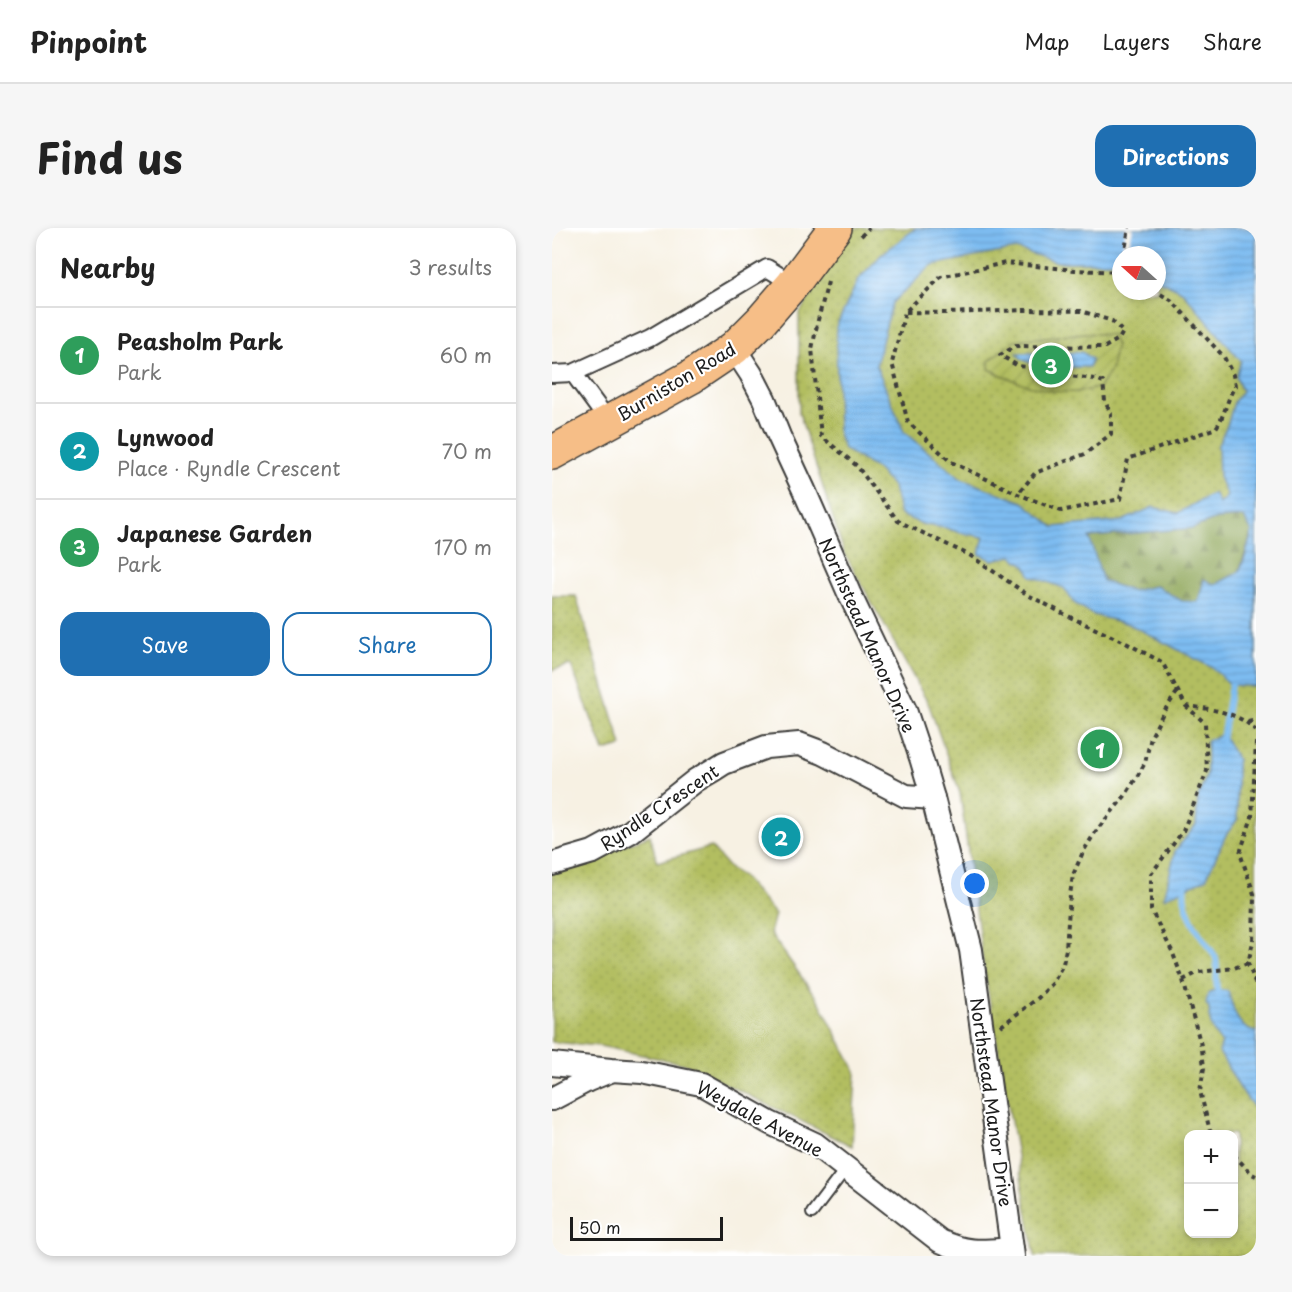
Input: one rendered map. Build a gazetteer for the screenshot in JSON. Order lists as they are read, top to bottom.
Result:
{
  "streets": {
    "main road": ["Burniston Road"],
    "street": ["Northstead Manor Drive", "Ryndle Crescent", "Weydale Avenue"]
  },
  "crossings": [
    ["Burniston Road", "Northstead Manor Drive"],
    ["Northstead Manor Drive", "Ryndle Crescent"],
    ["Northstead Manor Drive", "Weydale Avenue"]
  ],
  "scale_bar": "50 m",
  "north": "left",
  "page": {
    "header": "Pinpoint",
    "nav": ["Map", "Layers", "Share"],
    "title": "Find us",
    "buttons": [
      "Directions",
      ["Save", "Share"]
    ],
    "heading": ["Nearby", "3 results"],
    "list": [
      {
        "mark": "1",
        "name": "Peasholm Park",
        "note": "Park",
        "value": "60 m"
      },
      {
        "mark": "2",
        "name": "Lynwood",
        "note": "Place · Ryndle Crescent",
        "value": "70 m"
      },
      {
        "mark": "3",
        "name": "Japanese Garden",
        "note": "Park",
        "value": "170 m"
      }
    ],
    "pins": ["3", "1", "2"],
    "map_buttons": ["+", "−"],
    "scale": "50 m"
  }
}
